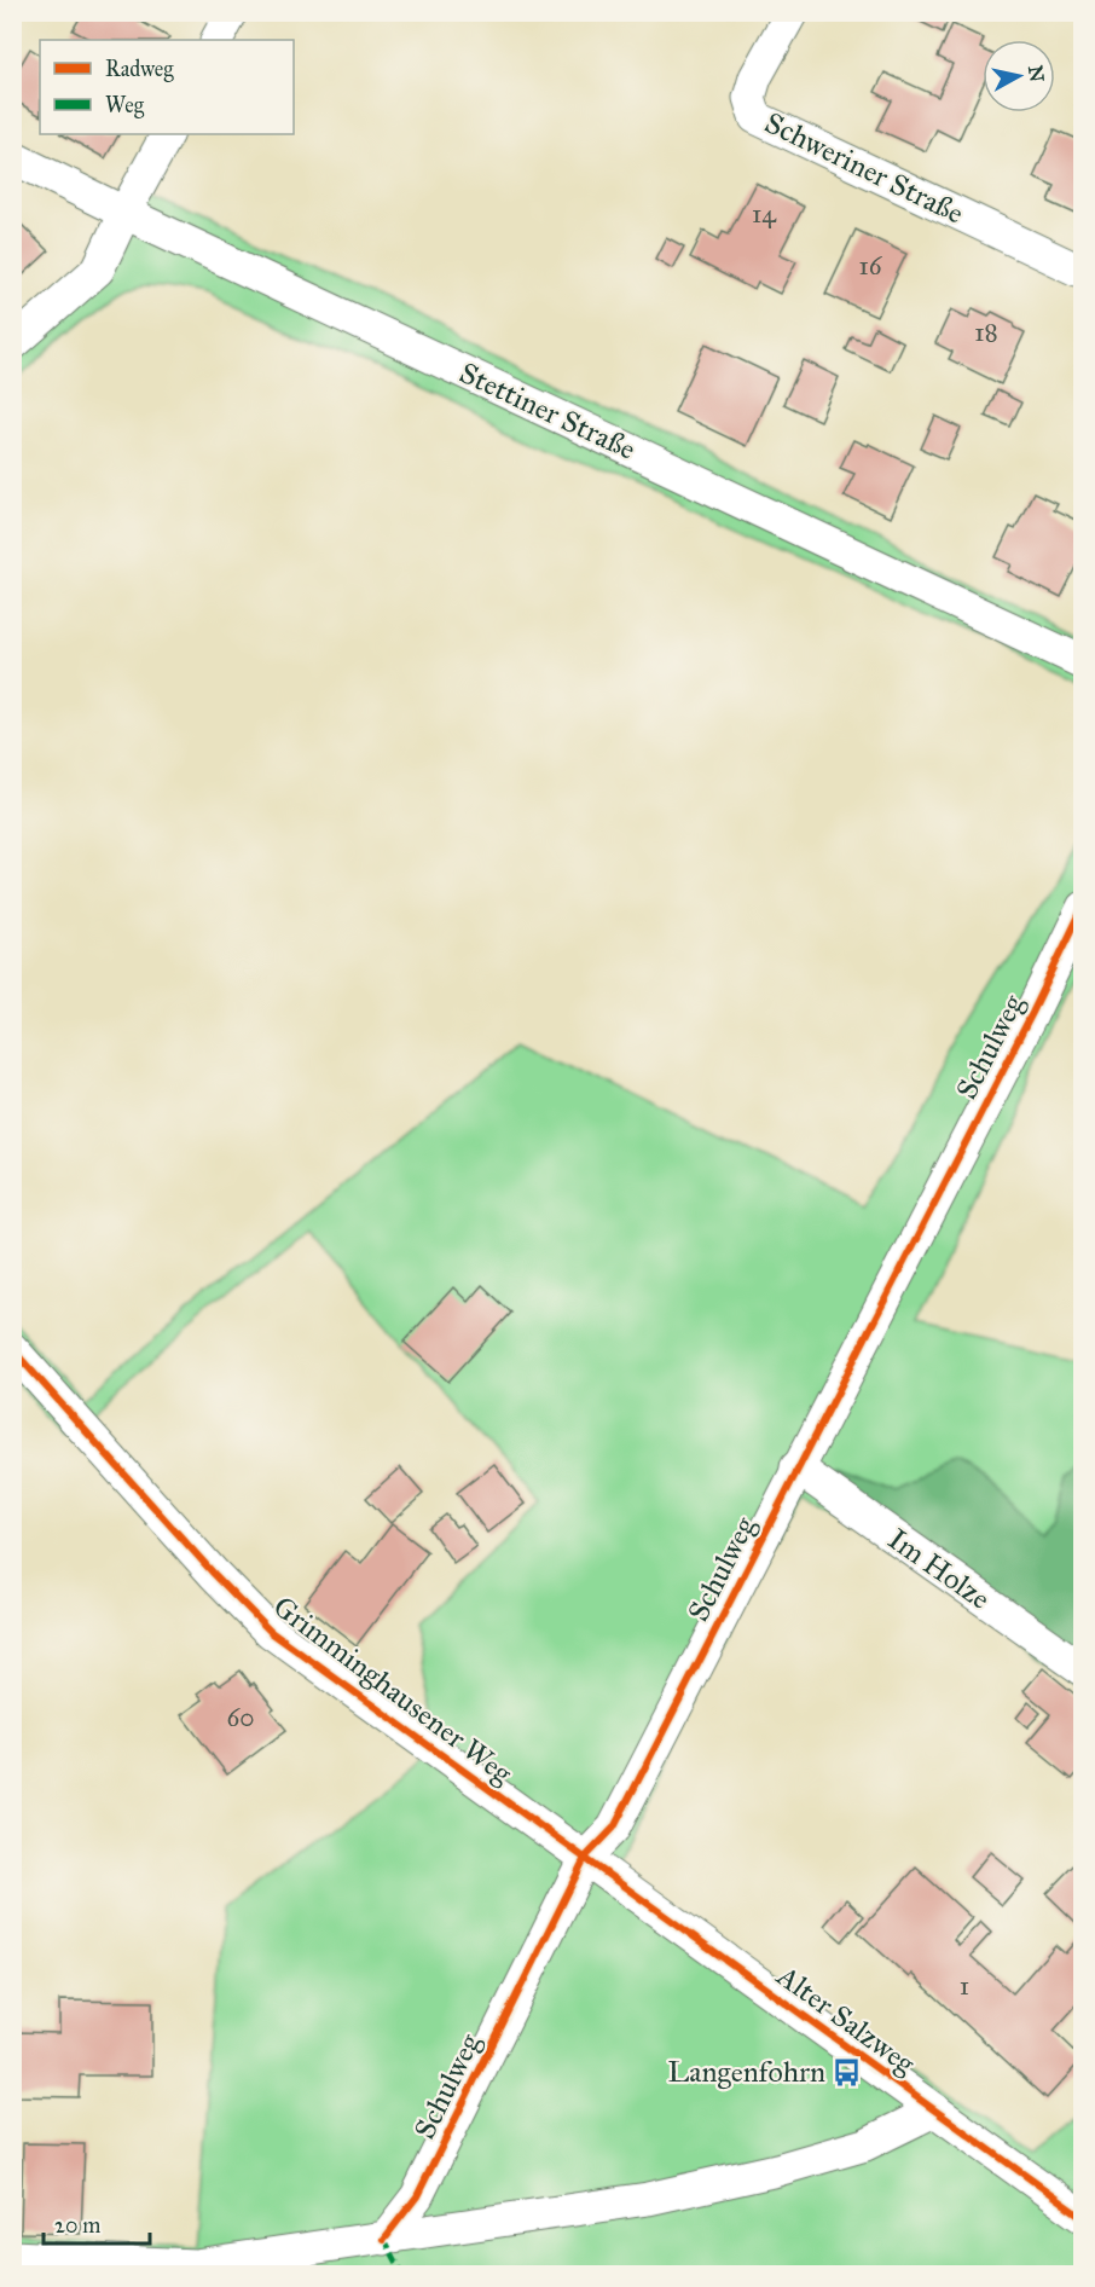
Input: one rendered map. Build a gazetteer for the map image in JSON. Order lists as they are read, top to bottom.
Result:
{
  "streets": {
    "street": [
      "Schweriner Straße",
      "Stettiner Straße",
      "Schulweg",
      "Im Holze",
      "Grimminghausener Weg",
      "Alter Salzweg"
    ]
  },
  "crossings": [
    ["Schulweg", "Im Holze"],
    ["Schulweg", "Grimminghausener Weg"],
    ["Schulweg", "Alter Salzweg"],
    ["Grimminghausener Weg", "Alter Salzweg"]
  ],
  "places": {
    "bus stop": ["Langenfohrn"]
  },
  "house_numbers": [
    "14",
    "16",
    "18",
    "60",
    "1"
  ],
  "legend": ["Radweg", "Weg"],
  "scale_bar": "20 m",
  "north": "right"
}
